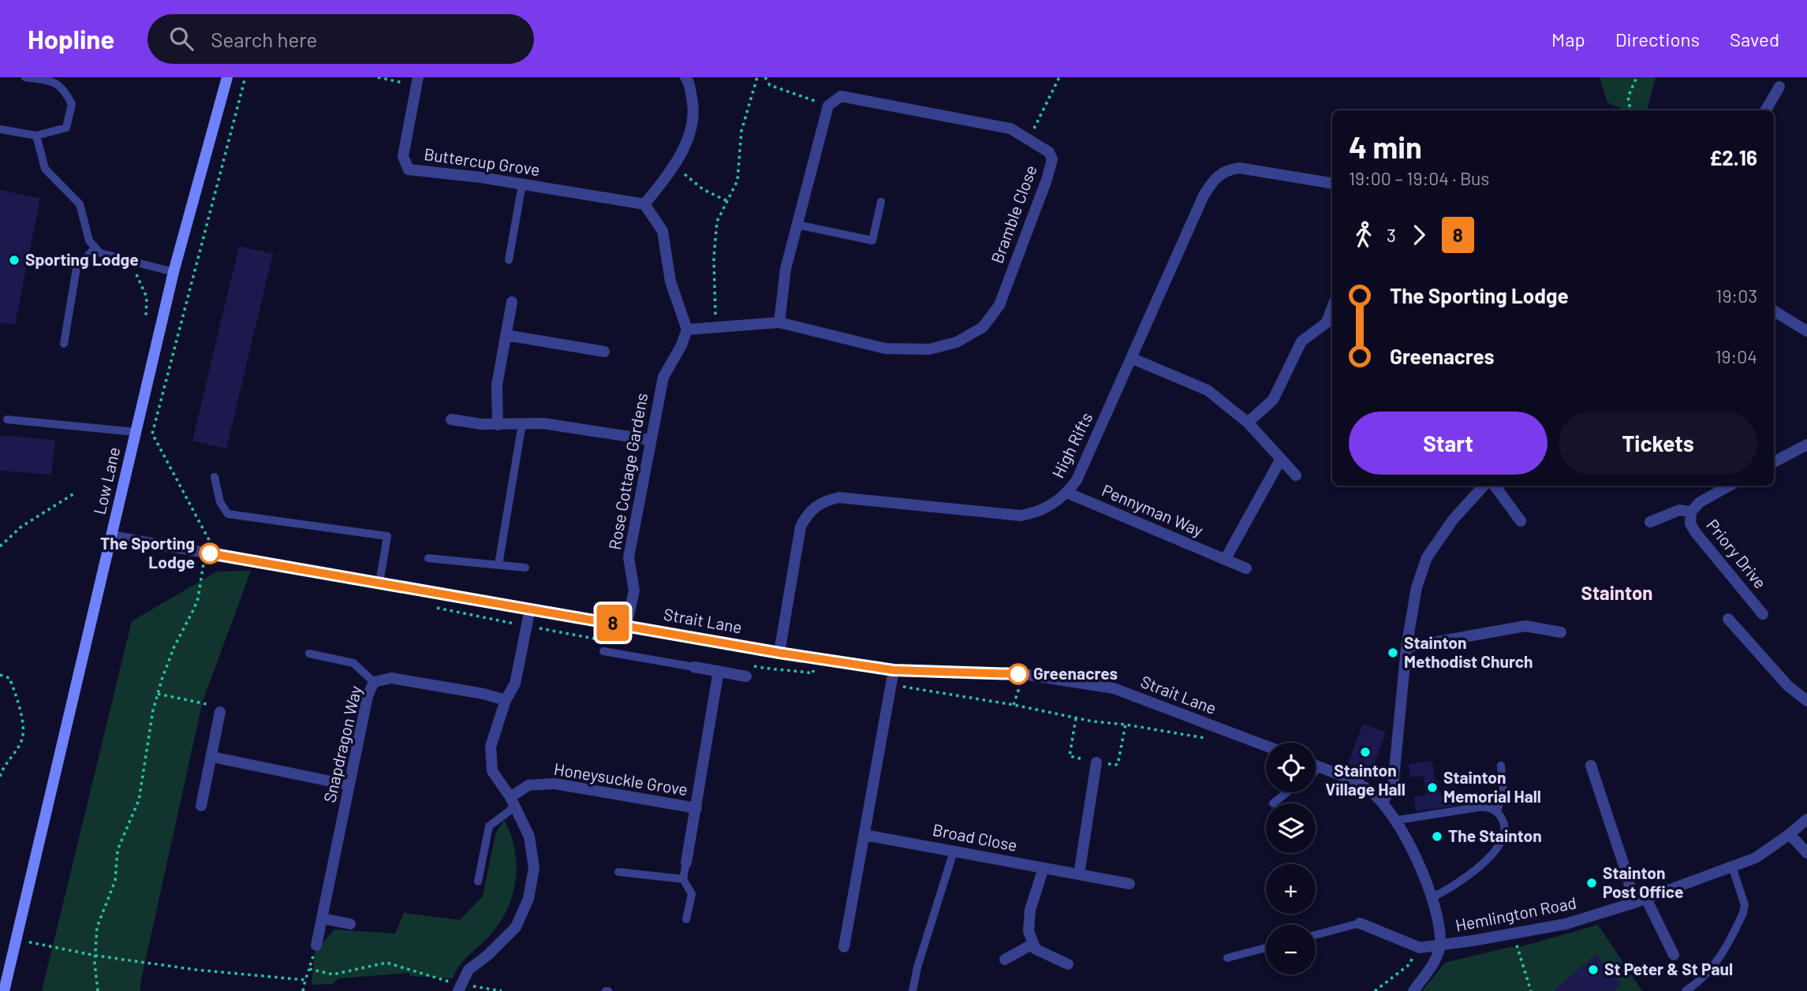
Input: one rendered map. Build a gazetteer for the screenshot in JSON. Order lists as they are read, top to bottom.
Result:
{
  "streets": {
    "main road": ["Low Lane"],
    "street": [
      "Buttercup Grove",
      "Bramble Close",
      "High Rifts",
      "Rose Cottage Gardens",
      "Pennyman Way",
      "Priory Drive",
      "Strait Lane",
      "Snapdragon Way",
      "Honeysuckle Grove",
      "Broad Close",
      "Hemlington Road"
    ]
  },
  "crossings": [
    ["Bramble Close", "Rose Cottage Gardens"],
    ["High Rifts", "Pennyman Way"],
    ["High Rifts", "Strait Lane"],
    ["Rose Cottage Gardens", "Strait Lane"],
    ["Low Lane", "Strait Lane"]
  ],
  "districts": ["Stainton"],
  "places": [
    "Sporting Lodge",
    "The Sporting Lodge",
    "Stainton Methodist Church",
    "Greenacres",
    "Stainton Village Hall",
    "Stainton Memorial Hall",
    "The Stainton",
    "Stainton Post Office",
    "St Peter & St Paul"
  ],
  "lines": ["bus line 8"],
  "page": {
    "header": "Hopline",
    "search": "Search here",
    "nav": ["Map", "Directions", "Saved"],
    "on_map": "8",
    "heading": ["4 min", "19:00 – 19:04 · Bus", "£2.16"],
    "legs": ["3", "8"],
    "list": [
      {
        "name": "The Sporting Lodge",
        "value": "19:03"
      },
      {
        "name": "Greenacres",
        "value": "19:04"
      }
    ],
    "buttons": ["Start", "Tickets"],
    "map_buttons": ["+", "−"]
  }
}
